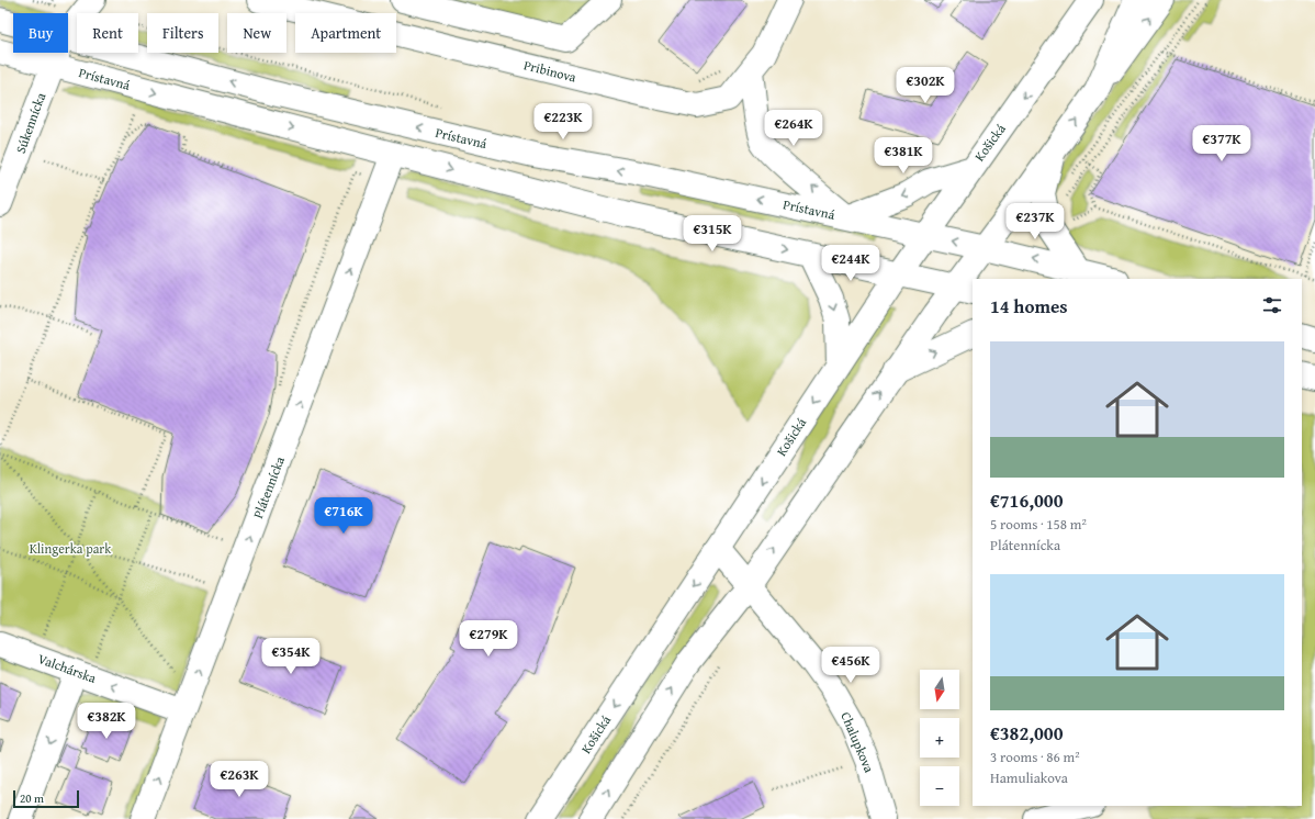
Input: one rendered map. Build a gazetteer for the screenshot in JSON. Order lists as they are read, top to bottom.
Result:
{
  "streets": {
    "main road": [
      "Pribinova",
      "Prístavná",
      "Súkennícka",
      "Košická",
      "Plátennícka",
      "Valchárska",
      "Chalupkova"
    ]
  },
  "crossings": [
    ["Prístavná", "Súkennícka"],
    ["Prístavná", "Košická"],
    ["Prístavná", "Plátennícka"],
    ["Košická", "Chalupkova"],
    ["Plátennícka", "Valchárska"]
  ],
  "one_way": ["Plátennícka", "Valchárska"],
  "parks": ["Klingerka park"],
  "scale_bar": "20 m",
  "north": "bottom",
  "page": {
    "chip": [
      "Buy",
      "Rent",
      "Filters",
      "New",
      "Apartment"
    ],
    "price": [
      "€302K",
      "€223K",
      "€264K",
      "€377K",
      "€381K",
      "€237K",
      "€315K",
      "€244K",
      "€716K",
      "€279K",
      "€354K",
      "€456K",
      "€382K",
      "€263K"
    ],
    "heading": "14 homes",
    "list": [
      {
        "name": "€716,000",
        "note": "5 rooms · 158 m² · Plátennícka"
      },
      {
        "name": "€382,000",
        "note": "3 rooms · 86 m² · Hamuliakova"
      }
    ],
    "map_buttons": ["+", "−"],
    "scale": "20 m"
  }
}
